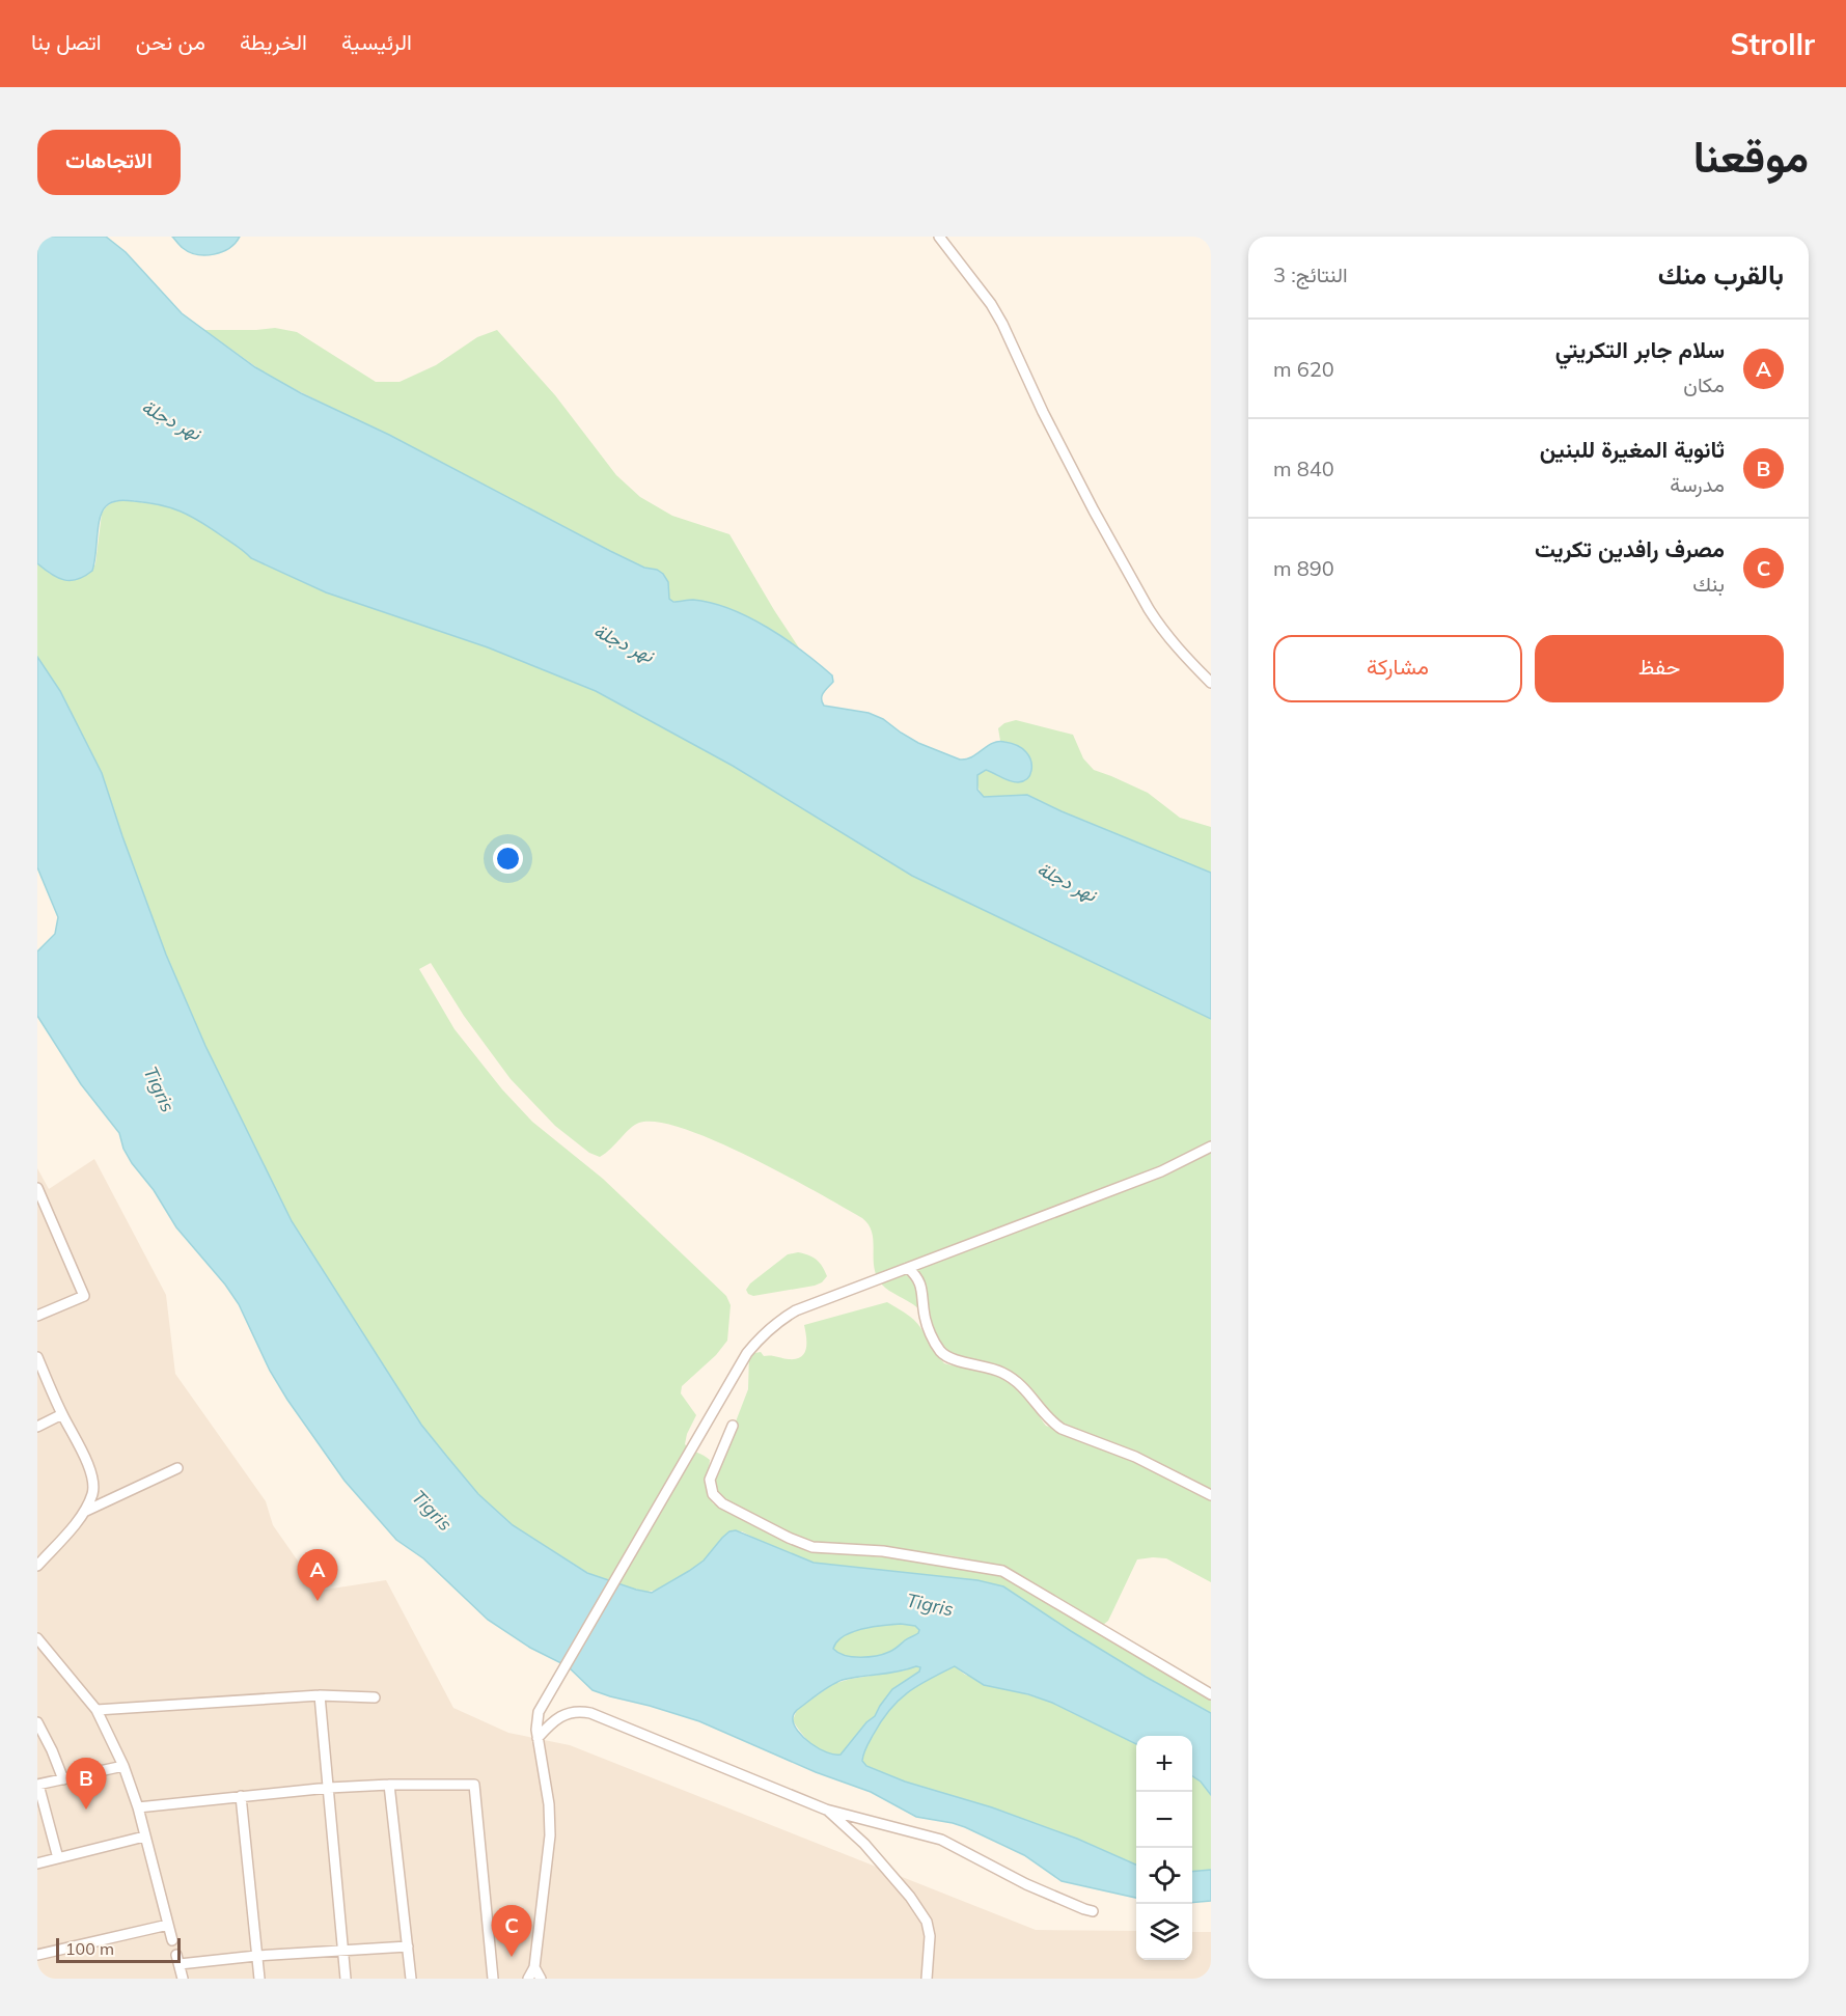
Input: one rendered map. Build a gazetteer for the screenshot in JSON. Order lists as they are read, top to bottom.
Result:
{
  "water": ["نهر دجلة", "Tigris"],
  "scale_bar": "100 m",
  "page": {
    "header": "Strollr",
    "nav": [
      "الرئيسية",
      "الخريطة",
      "من نحن",
      "اتصل بنا"
    ],
    "title": "موقعنا",
    "buttons": [
      "الاتجاهات",
      ["حفظ", "مشاركة"]
    ],
    "heading": ["بالقرب منك", "النتائج: 3"],
    "list": [
      {
        "mark": "A",
        "name": "سلام جابر التكريتي",
        "note": "مكان",
        "value": "620 m"
      },
      {
        "mark": "B",
        "name": "ثانوية المغيرة للبنين",
        "note": "مدرسة",
        "value": "840 m"
      },
      {
        "mark": "C",
        "name": "مصرف رافدين تكريت",
        "note": "بنك",
        "value": "890 m"
      }
    ],
    "pins": ["A", "B", "C"],
    "map_buttons": ["+", "−"],
    "scale": "100 m"
  }
}
